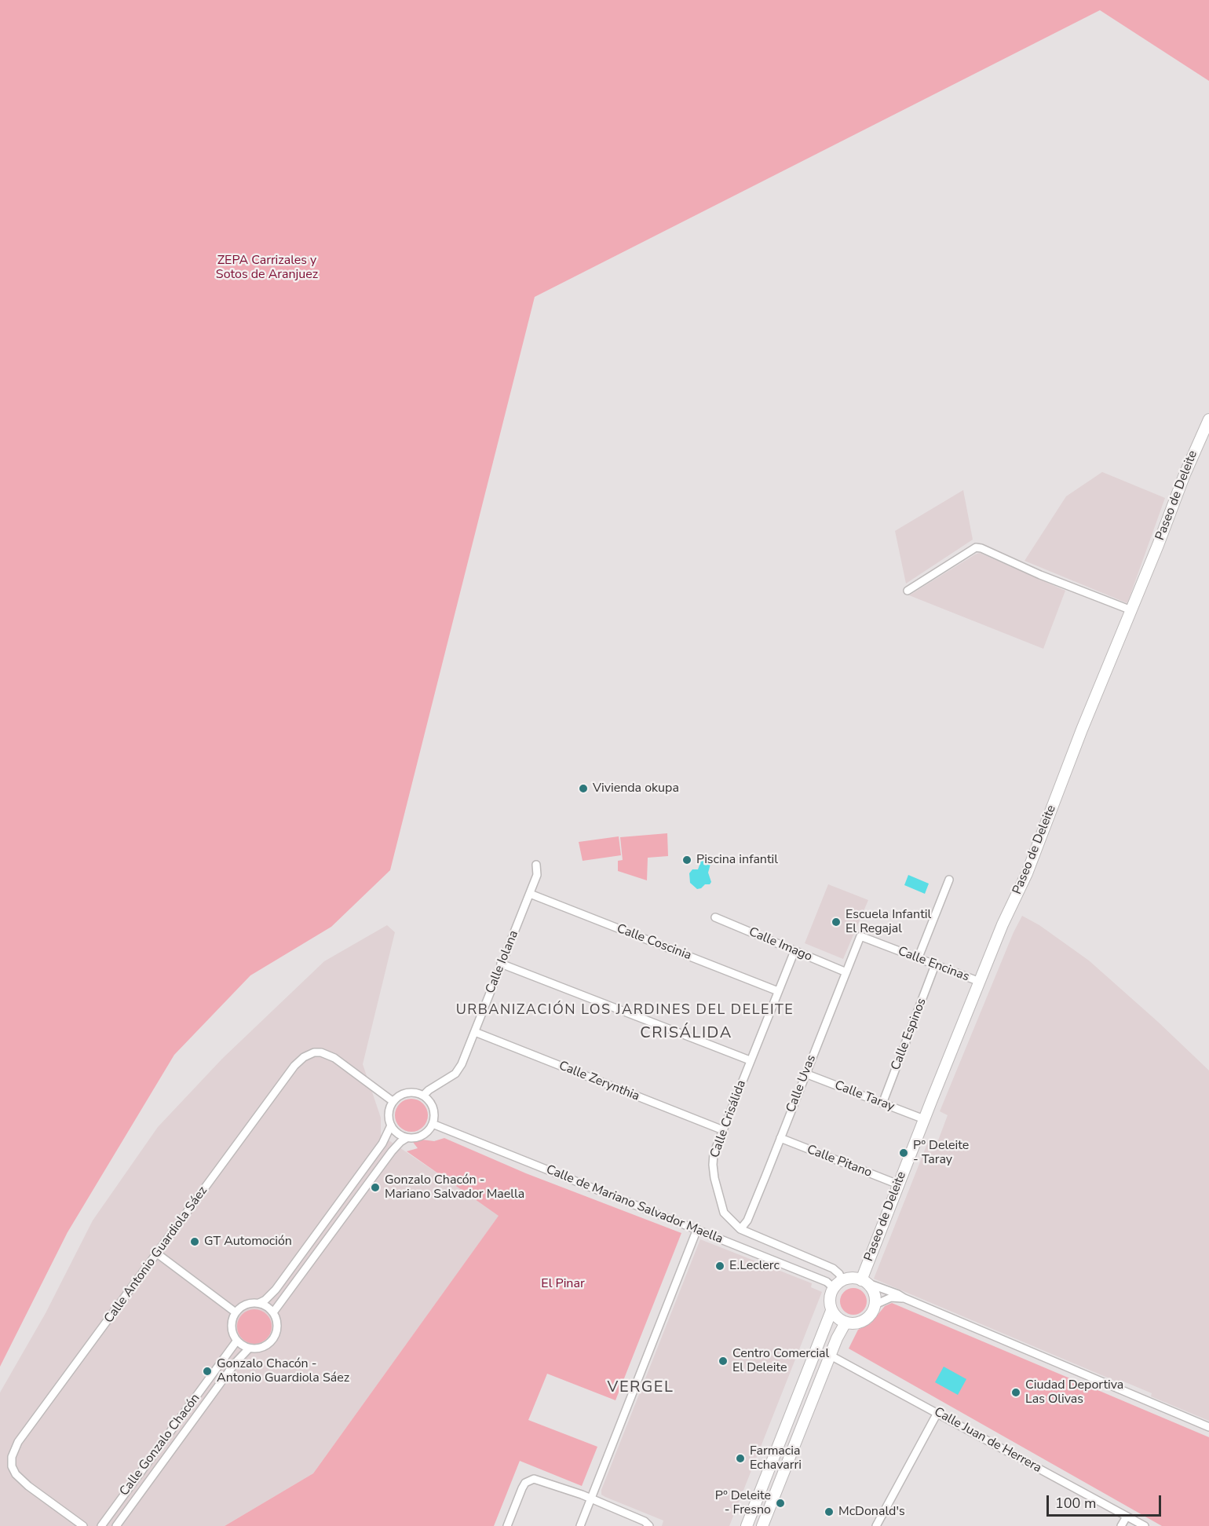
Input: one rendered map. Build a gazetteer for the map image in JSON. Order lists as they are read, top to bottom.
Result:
{
  "streets": {
    "main road": ["Paseo de Deleite"],
    "street": [
      "Calle Coscinia",
      "Calle Imago",
      "Calle Iolana",
      "Calle Encinas",
      "Calle Espinos",
      "Calle Zerynthia",
      "Calle Uvas",
      "Calle Taray",
      "Calle Crisálida",
      "Calle Pitano",
      "Calle de Mariano Salvador Maella",
      "Calle Antonio Guardiola Sáez",
      "Calle Juan de Herrera",
      "Calle Gonzalo Chacón"
    ]
  },
  "crossings": [
    ["Paseo de Deleite", "Calle Encinas"],
    ["Paseo de Deleite", "Calle Taray"],
    ["Paseo de Deleite", "Calle Crisálida"],
    ["Paseo de Deleite", "Calle Pitano"],
    ["Paseo de Deleite", "Calle de Mariano Salvador Maella"],
    ["Calle Coscinia", "Calle Iolana"],
    ["Calle Coscinia", "Calle Crisálida"],
    ["Calle Imago", "Calle Uvas"],
    ["Calle Imago", "Calle Crisálida"],
    ["Calle Iolana", "Calle Zerynthia"],
    ["Calle Iolana", "Calle de Mariano Salvador Maella"],
    ["Calle Iolana", "Calle Antonio Guardiola Sáez"],
    ["Calle Encinas", "Calle Espinos"],
    ["Calle Encinas", "Calle Uvas"],
    ["Calle Espinos", "Calle Taray"],
    ["Calle Zerynthia", "Calle Crisálida"],
    ["Calle Uvas", "Calle Taray"],
    ["Calle Uvas", "Calle Crisálida"],
    ["Calle Uvas", "Calle Pitano"],
    ["Calle Crisálida", "Calle de Mariano Salvador Maella"],
    ["Calle de Mariano Salvador Maella", "Calle Antonio Guardiola Sáez"]
  ],
  "districts": ["URBANIZACIÓN LOS JARDINES DEL DELEITE", "CRISÁLIDA", "VERGEL"],
  "parks": ["ZEPA Carrizales y Sotos de Aranjuez", "El Pinar"],
  "places": [
    "Vivienda okupa",
    "Piscina infantil",
    "Escuela Infantil El Regajal",
    "Pº Deleite - Taray",
    "Gonzalo Chacón - Mariano Salvador Maella",
    "GT Automoción",
    "E.Leclerc",
    "Centro Comercial El Deleite",
    "Gonzalo Chacón - Antonio Guardiola Sáez",
    "Ciudad Deportiva Las Olivas",
    "Farmacia Echavarri",
    "Pº Deleite - Fresno",
    "McDonald's"
  ],
  "scale_bar": "100 m"
}
